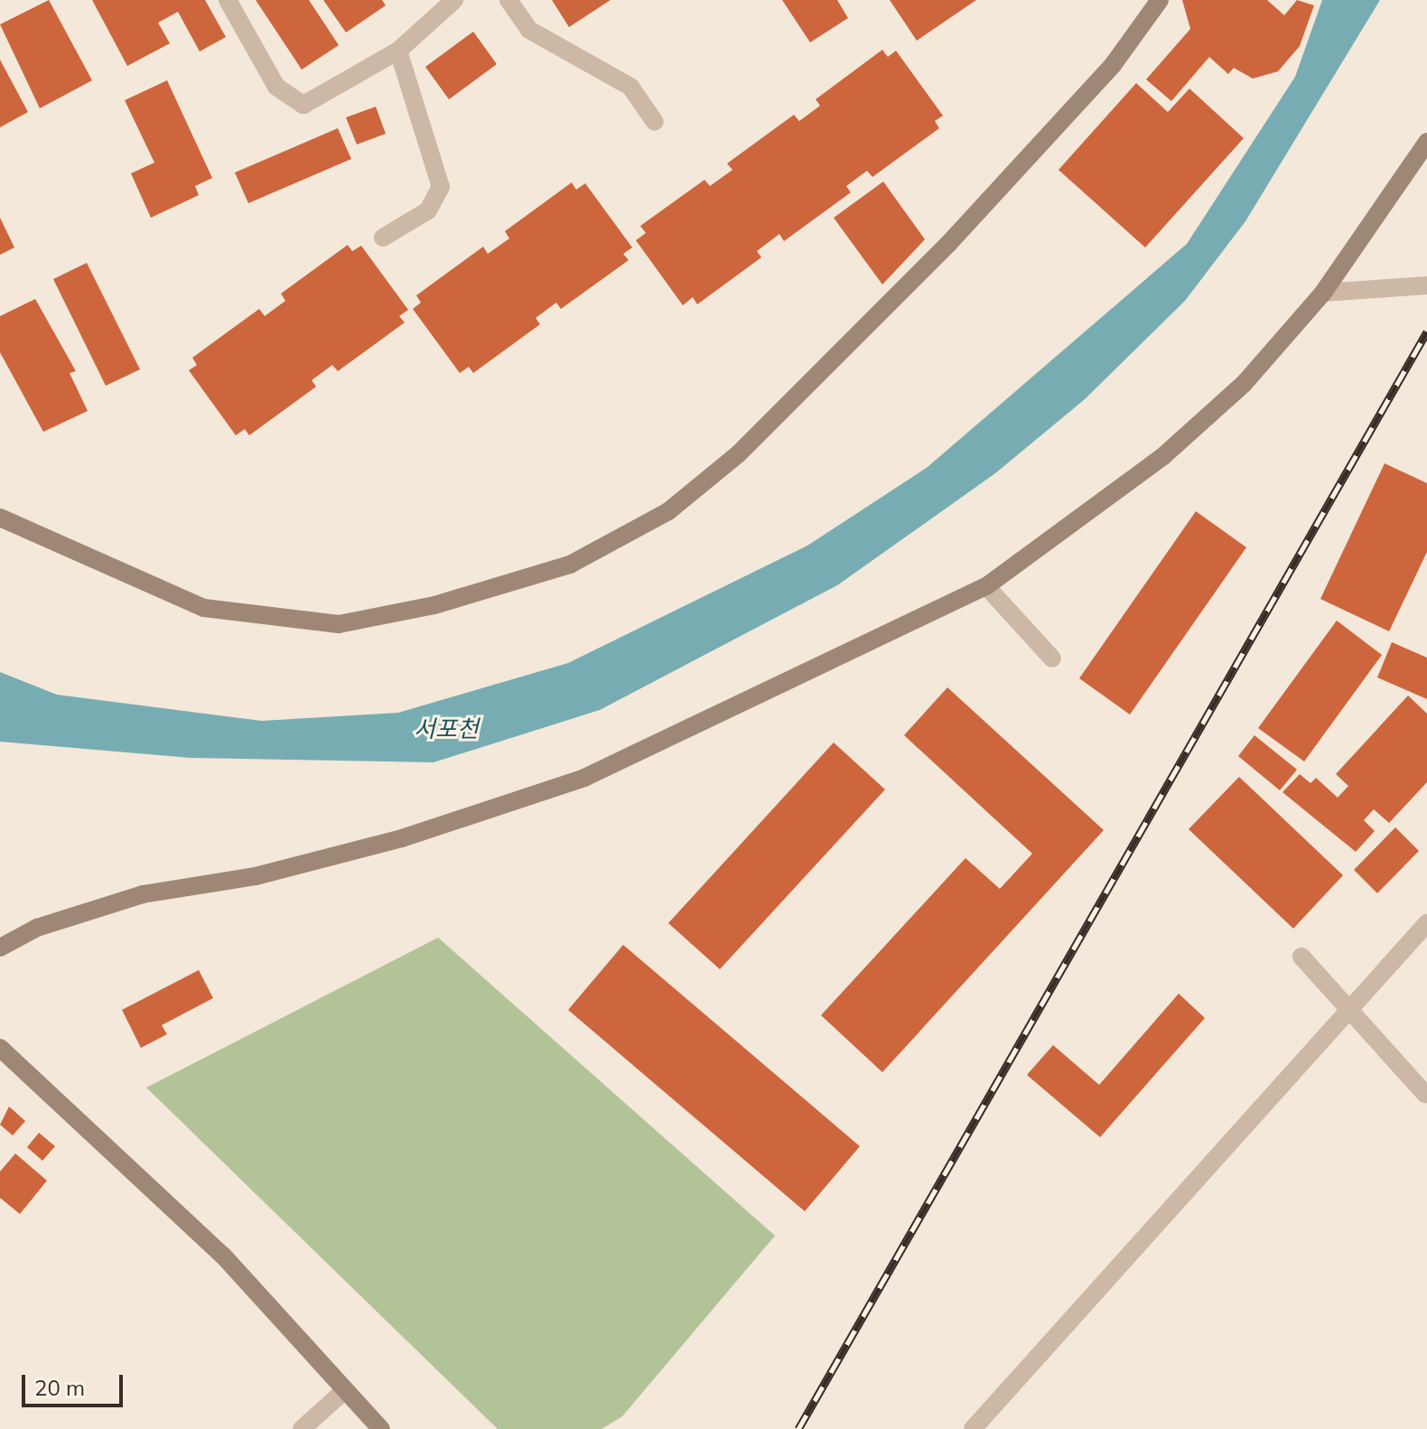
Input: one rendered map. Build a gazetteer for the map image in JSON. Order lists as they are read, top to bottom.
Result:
{
  "water": ["서포천"],
  "scale_bar": "20 m"
}
